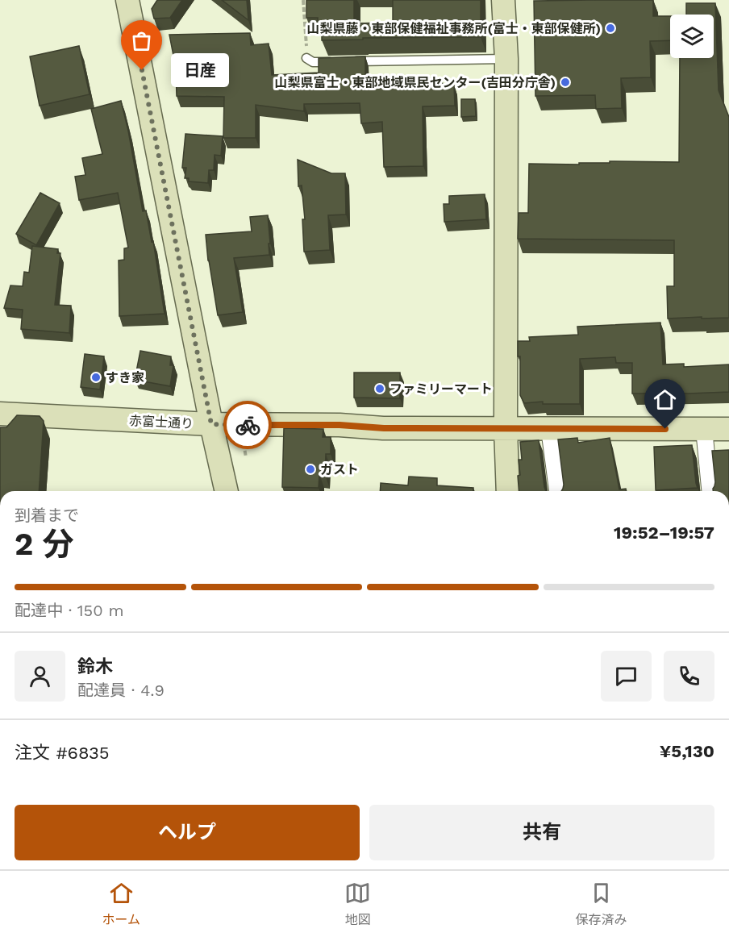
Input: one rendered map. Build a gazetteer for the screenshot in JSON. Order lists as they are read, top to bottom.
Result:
{
  "streets": {
    "street": ["赤富士通り"]
  },
  "places": [
    "山梨県藤・東部保健福祉事務所(富士・東部保健所)",
    "日産",
    "山梨県富士・東部地域県民センター(吉田分庁舎)",
    "すき家",
    "ファミリーマート",
    "ガスト"
  ],
  "page": {
    "bubble": "日産",
    "heading": ["2 分", "到着まで", "19:52–19:57"],
    "panel": [
      "鈴木",
      "配達員 · 4.9",
      "注文 #6835",
      "¥5,130"
    ],
    "bar": "配達中 · 150 m",
    "buttons": ["ヘルプ", "共有"],
    "tabs": ["ホーム", "地図", "保存済み"]
  }
}
